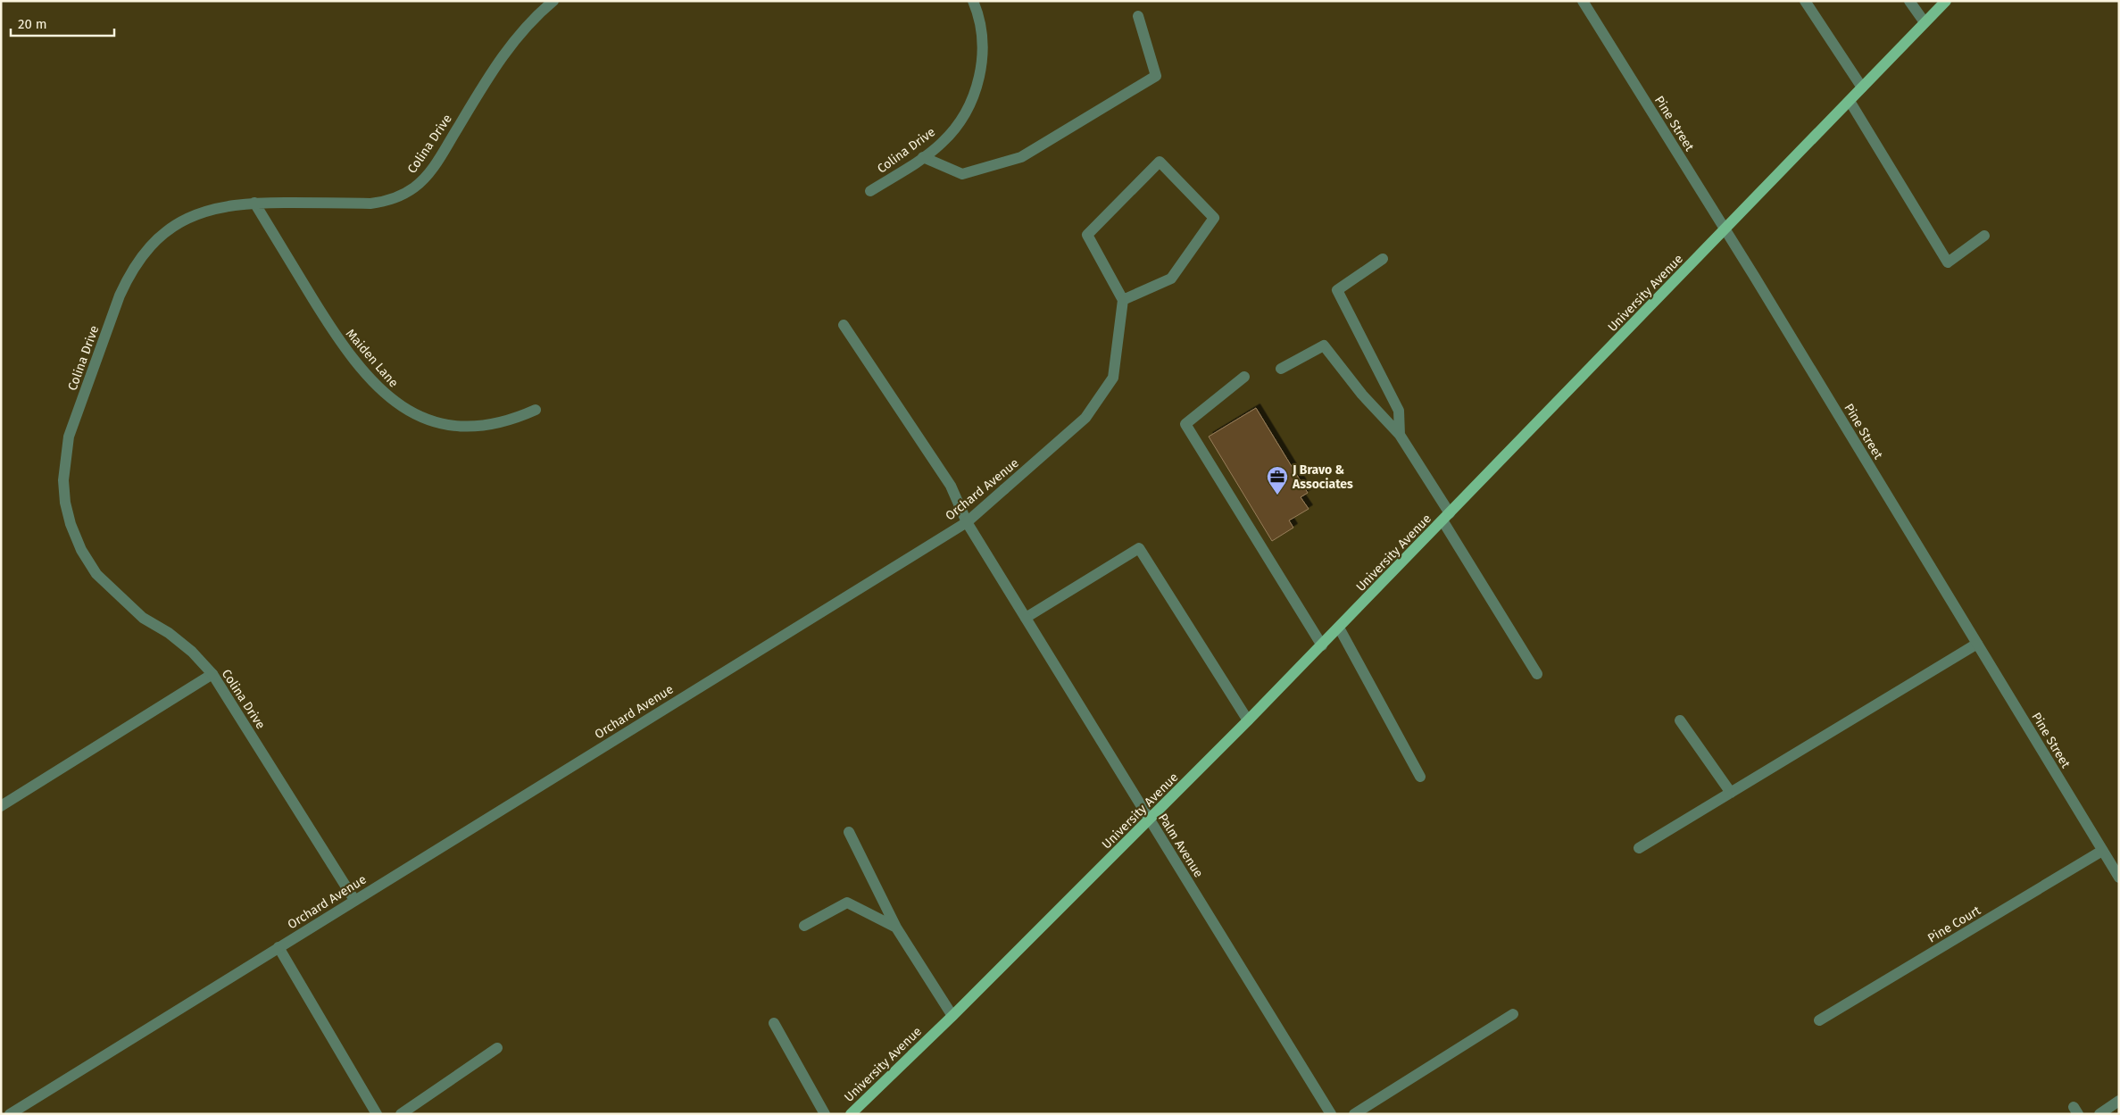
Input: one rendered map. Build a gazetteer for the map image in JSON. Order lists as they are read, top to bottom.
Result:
{
  "streets": {
    "main road": ["University Avenue"],
    "street": [
      "Pine Street",
      "Colina Drive",
      "Maiden Lane",
      "Orchard Avenue",
      "Palm Avenue",
      "Pine Court"
    ]
  },
  "crossings": [
    ["Pine Street", "University Avenue"],
    ["Pine Street", "Pine Court"],
    ["Colina Drive", "Maiden Lane"],
    ["Colina Drive", "Orchard Avenue"],
    ["University Avenue", "Palm Avenue"],
    ["Orchard Avenue", "Palm Avenue"]
  ],
  "places": {
    "office": ["J Bravo & Associates"]
  },
  "scale_bar": "20 m"
}
